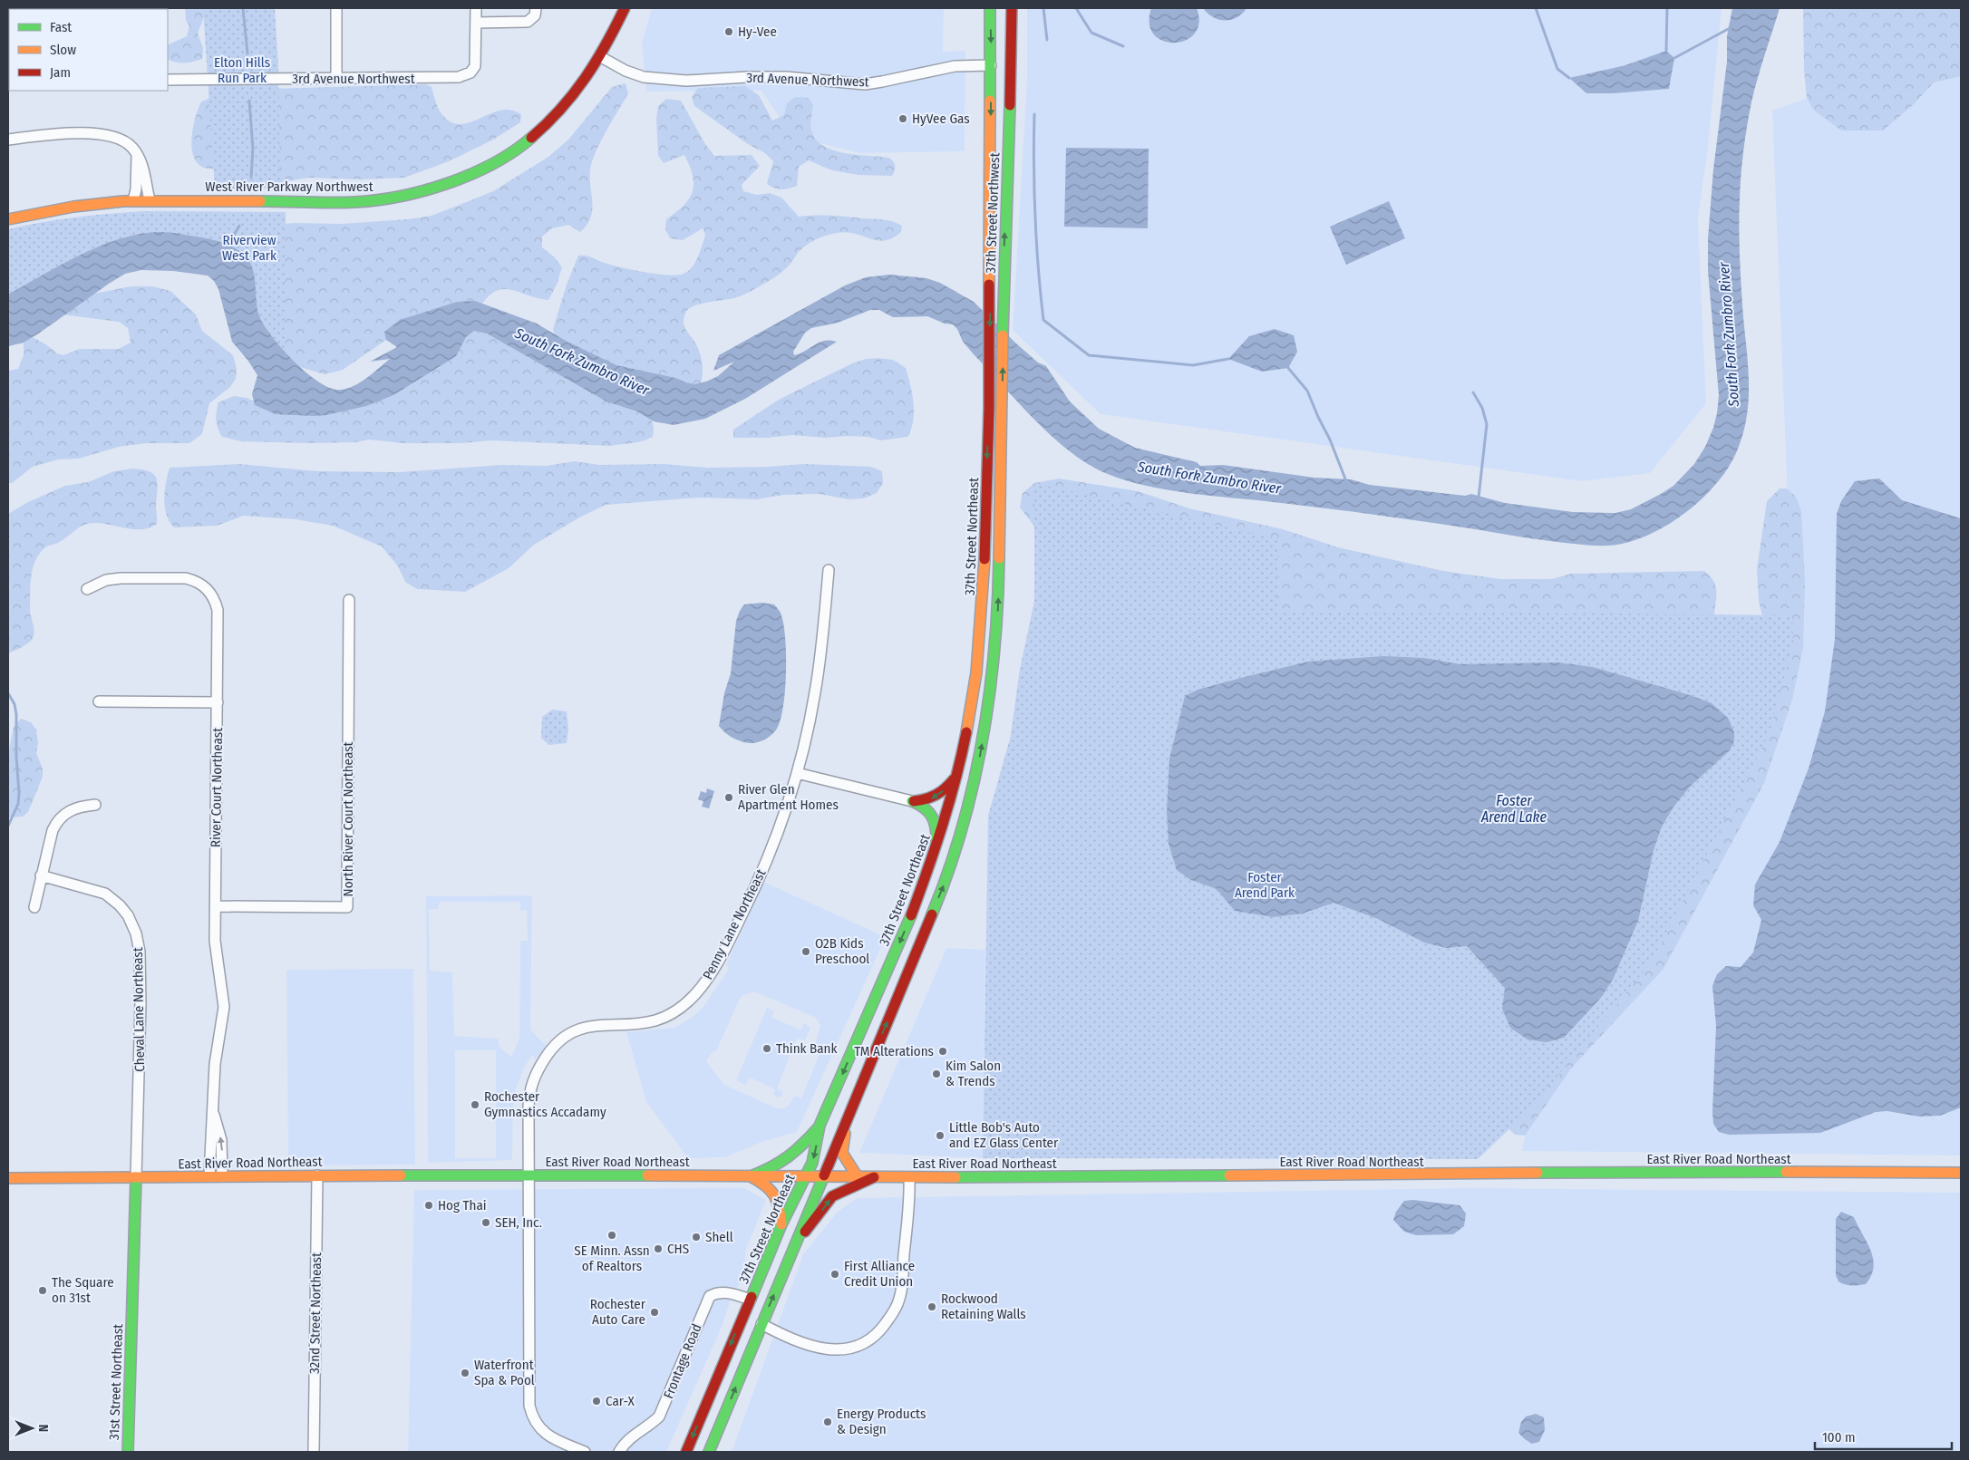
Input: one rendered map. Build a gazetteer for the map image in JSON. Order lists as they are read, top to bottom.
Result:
{
  "streets": {
    "main road": [
      "West River Parkway Northwest",
      "37th Street Northwest",
      "37th Street Northeast",
      "East River Road Northeast",
      "31st Street Northeast"
    ],
    "street": [
      "3rd Avenue Northwest",
      "River Court Northeast",
      "North River Court Northeast",
      "Penny Lane Northeast",
      "Cheval Lane Northeast",
      "32nd Street Northeast",
      "Frontage Road"
    ]
  },
  "crossings": [
    ["3rd Avenue Northwest", "West River Parkway Northwest"],
    ["3rd Avenue Northwest", "37th Street Northwest"],
    ["37th Street Northwest", "37th Street Northeast"],
    ["37th Street Northeast", "East River Road Northeast"],
    ["37th Street Northeast", "Frontage Road"],
    ["River Court Northeast", "North River Court Northeast"],
    ["River Court Northeast", "East River Road Northeast"],
    ["Penny Lane Northeast", "East River Road Northeast"],
    ["Cheval Lane Northeast", "East River Road Northeast"],
    ["Cheval Lane Northeast", "31st Street Northeast"],
    ["East River Road Northeast", "32nd Street Northeast"],
    ["East River Road Northeast", "31st Street Northeast"]
  ],
  "water": ["South Fork Zumbro River", "Foster Arend Lake"],
  "parks": ["Elton Hills Run Park", "Riverview West Park", "Foster Arend Park"],
  "places": [
    "Hy-Vee",
    "HyVee Gas",
    "River Glen Apartment Homes",
    "O2B Kids Preschool",
    "Think Bank",
    "TM Alterations",
    "Kim Salon & Trends",
    "Rochester Gymnastics Accadamy",
    "Little Bob's Auto and EZ Glass Center",
    "Hog Thai",
    "SEH, Inc.",
    "SE Minn. Assn of Realtors",
    "Shell",
    "CHS",
    "First Alliance Credit Union",
    "The Square on 31st",
    "Rockwood Retaining Walls",
    "Rochester Auto Care",
    "Waterfront Spa & Pool",
    "Car-X",
    "Energy Products & Design"
  ],
  "legend": ["Fast", "Slow", "Jam"],
  "scale_bar": "100 m",
  "north": "right"
}
